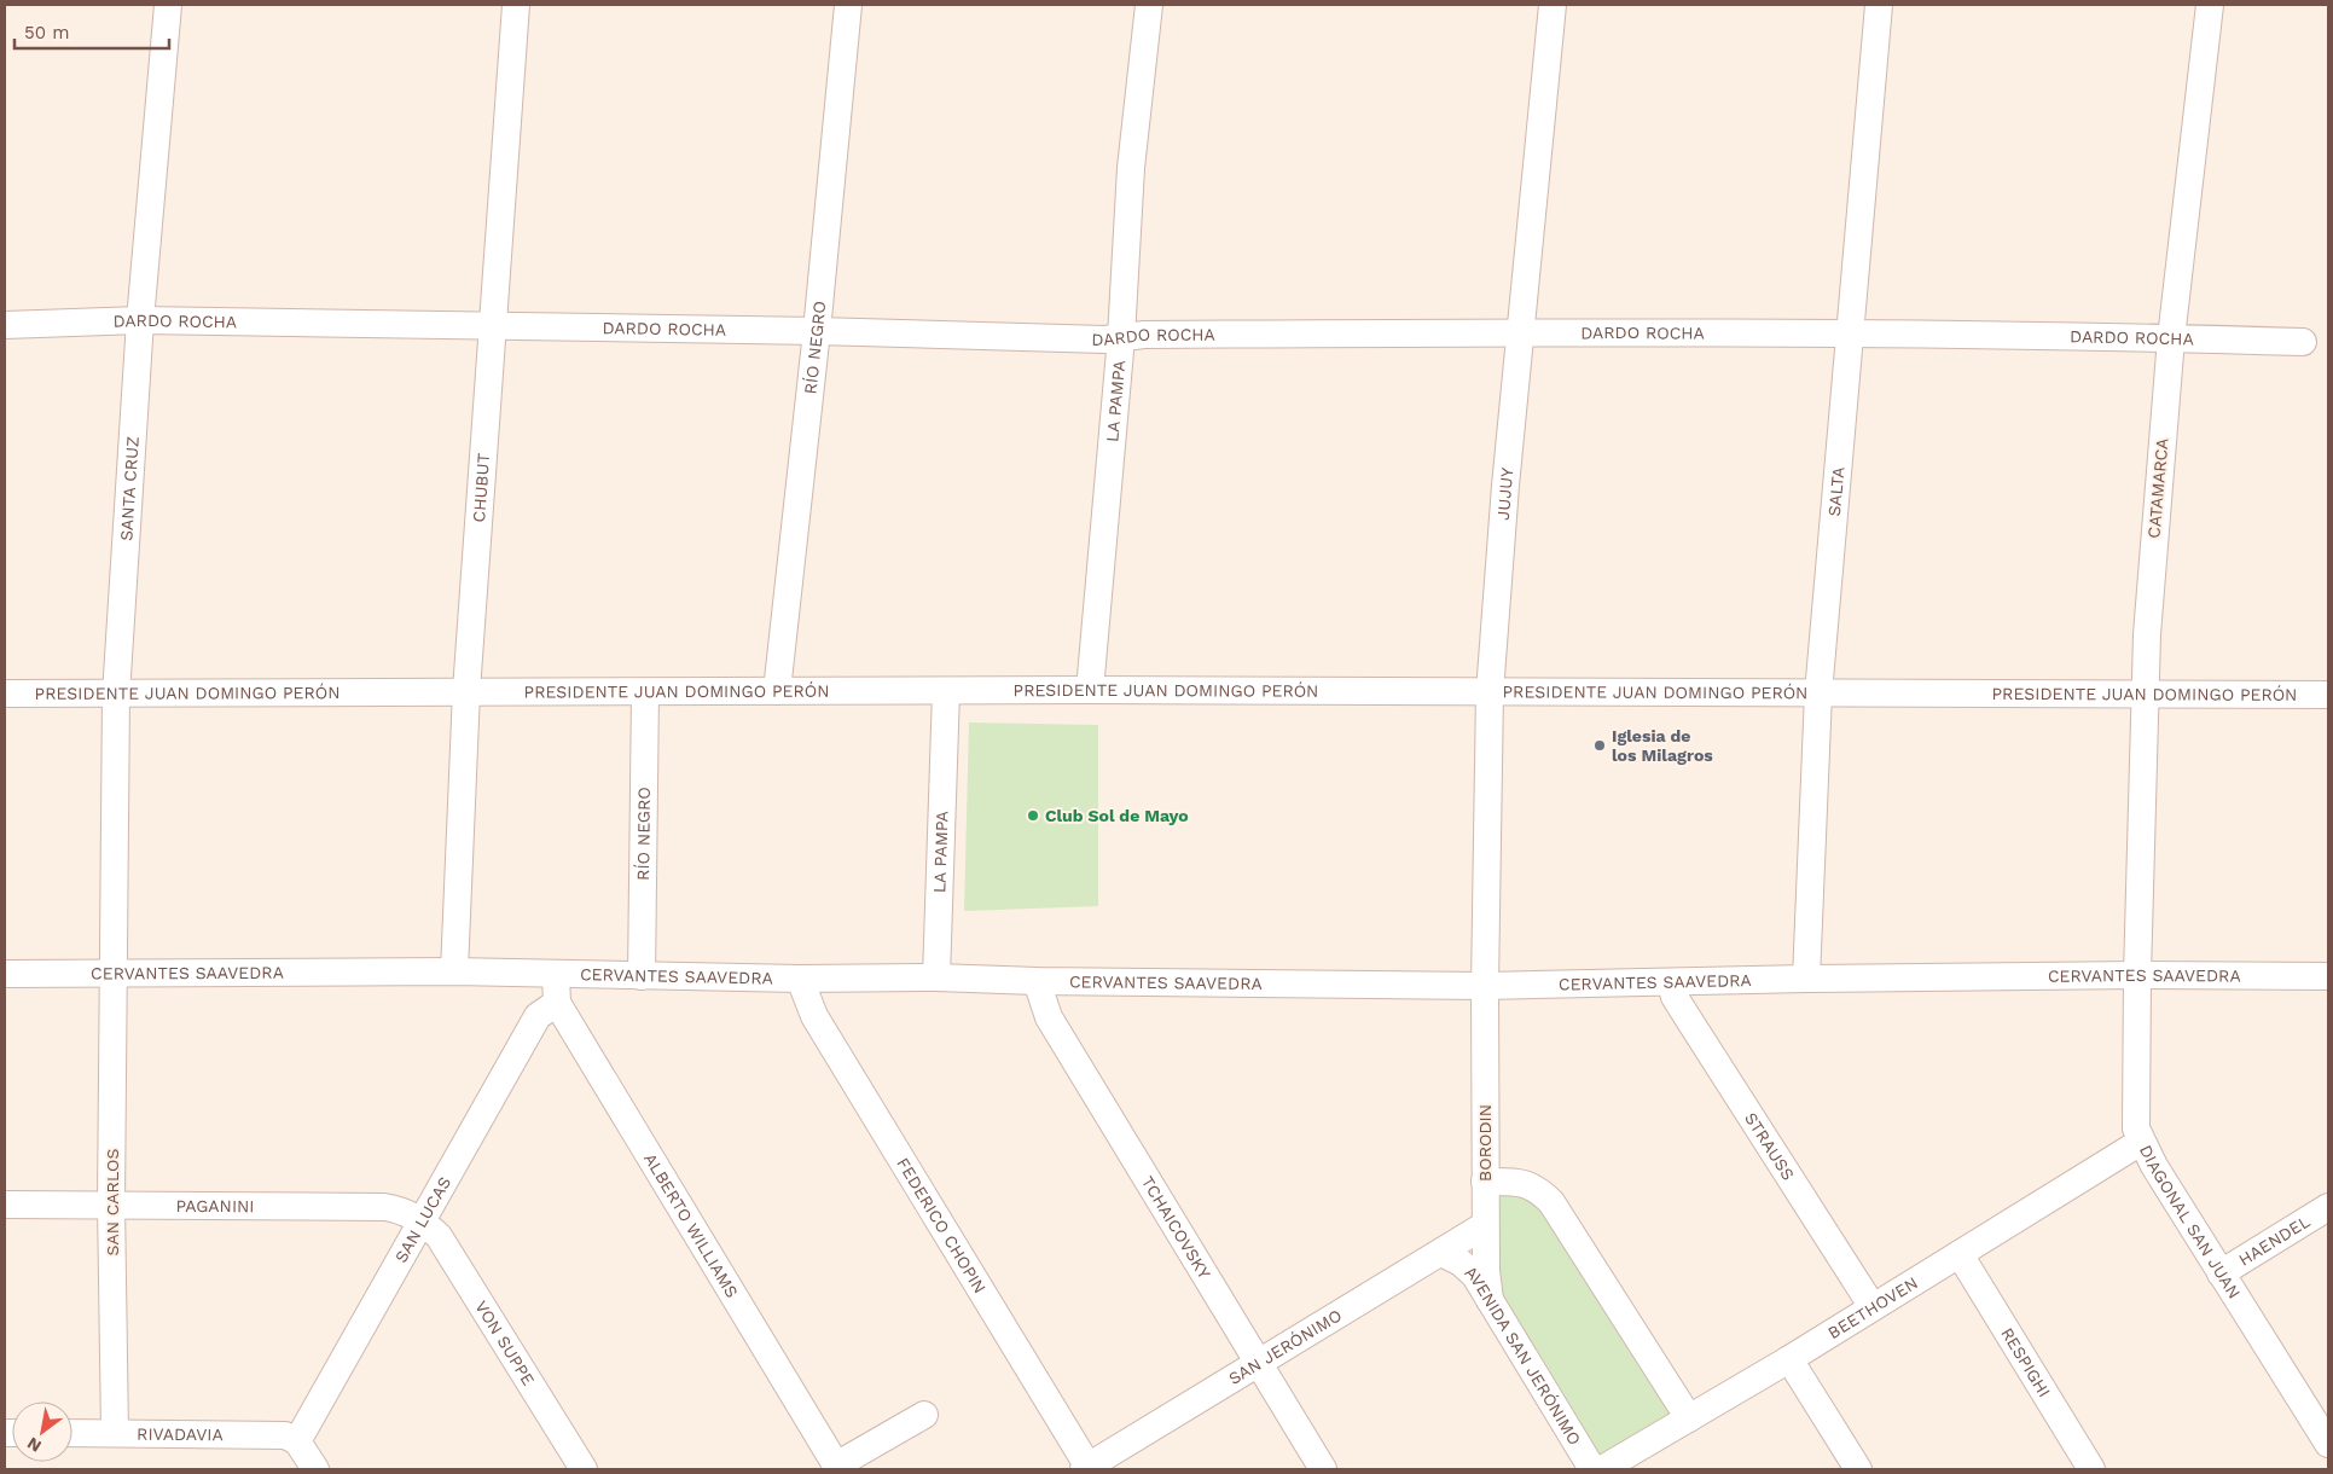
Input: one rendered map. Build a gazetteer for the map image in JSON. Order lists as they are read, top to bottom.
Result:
{
  "streets": {
    "street": [
      "DARDO ROCHA",
      "RÍO NEGRO",
      "LA PAMPA",
      "SANTA CRUZ",
      "CHUBUT",
      "CATAMARCA",
      "SALTA",
      "JUJUY",
      "PRESIDENTE JUAN DOMINGO PERÓN",
      "CERVANTES SAAVEDRA",
      "BORODIN",
      "STRAUSS",
      "SAN CARLOS",
      "PAGANINI",
      "SAN LUCAS",
      "DIAGONAL SAN JUAN",
      "ALBERTO WILLIAMS",
      "FEDERICO CHOPIN",
      "TCHAICOVSKY",
      "HAENDEL",
      "BEETHOVEN",
      "VON SUPPE",
      "SAN JERÓNIMO",
      "AVENIDA SAN JERÓNIMO",
      "RESPIGHI",
      "RIVADAVIA"
    ]
  },
  "crossings": [
    ["DARDO ROCHA", "RÍO NEGRO"],
    ["DARDO ROCHA", "LA PAMPA"],
    ["DARDO ROCHA", "SANTA CRUZ"],
    ["DARDO ROCHA", "CHUBUT"],
    ["DARDO ROCHA", "CATAMARCA"],
    ["DARDO ROCHA", "SALTA"],
    ["DARDO ROCHA", "JUJUY"],
    ["RÍO NEGRO", "PRESIDENTE JUAN DOMINGO PERÓN"],
    ["RÍO NEGRO", "CERVANTES SAAVEDRA"],
    ["LA PAMPA", "PRESIDENTE JUAN DOMINGO PERÓN"],
    ["LA PAMPA", "CERVANTES SAAVEDRA"],
    ["SANTA CRUZ", "PRESIDENTE JUAN DOMINGO PERÓN"],
    ["SANTA CRUZ", "CERVANTES SAAVEDRA"],
    ["SANTA CRUZ", "SAN CARLOS"],
    ["CHUBUT", "PRESIDENTE JUAN DOMINGO PERÓN"],
    ["CHUBUT", "CERVANTES SAAVEDRA"],
    ["CATAMARCA", "PRESIDENTE JUAN DOMINGO PERÓN"],
    ["CATAMARCA", "CERVANTES SAAVEDRA"],
    ["CATAMARCA", "DIAGONAL SAN JUAN"],
    ["SALTA", "PRESIDENTE JUAN DOMINGO PERÓN"],
    ["SALTA", "CERVANTES SAAVEDRA"],
    ["JUJUY", "PRESIDENTE JUAN DOMINGO PERÓN"],
    ["JUJUY", "CERVANTES SAAVEDRA"],
    ["JUJUY", "BORODIN"],
    ["CERVANTES SAAVEDRA", "BORODIN"],
    ["CERVANTES SAAVEDRA", "STRAUSS"],
    ["CERVANTES SAAVEDRA", "SAN CARLOS"],
    ["CERVANTES SAAVEDRA", "DIAGONAL SAN JUAN"],
    ["CERVANTES SAAVEDRA", "ALBERTO WILLIAMS"],
    ["CERVANTES SAAVEDRA", "FEDERICO CHOPIN"],
    ["CERVANTES SAAVEDRA", "TCHAICOVSKY"],
    ["BORODIN", "SAN JERÓNIMO"],
    ["BORODIN", "AVENIDA SAN JERÓNIMO"],
    ["STRAUSS", "BEETHOVEN"],
    ["SAN CARLOS", "PAGANINI"],
    ["SAN CARLOS", "RIVADAVIA"],
    ["PAGANINI", "SAN LUCAS"],
    ["PAGANINI", "VON SUPPE"],
    ["SAN LUCAS", "ALBERTO WILLIAMS"],
    ["SAN LUCAS", "VON SUPPE"],
    ["SAN LUCAS", "RIVADAVIA"],
    ["DIAGONAL SAN JUAN", "HAENDEL"],
    ["DIAGONAL SAN JUAN", "BEETHOVEN"],
    ["FEDERICO CHOPIN", "SAN JERÓNIMO"],
    ["TCHAICOVSKY", "SAN JERÓNIMO"],
    ["BEETHOVEN", "RESPIGHI"],
    ["SAN JERÓNIMO", "AVENIDA SAN JERÓNIMO"]
  ],
  "places": ["Iglesia de los Milagros", "Club Sol de Mayo"],
  "scale_bar": "50 m",
  "north": "bottom left"
}
